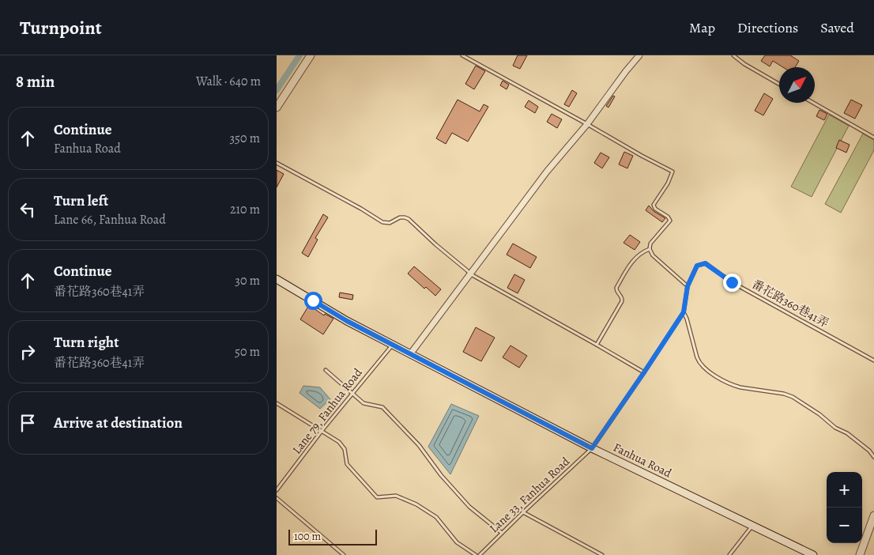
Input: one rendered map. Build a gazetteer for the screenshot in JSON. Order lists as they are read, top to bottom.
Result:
{
  "streets": {
    "main road": ["Fanhua Road"],
    "lane": ["番花路360巷41弄", "Lane 79, Fanhua Road", "Lane 33, Fanhua Road"]
  },
  "crossings": [
    ["Lane 79, Fanhua Road", "Fanhua Road"],
    ["Fanhua Road", "Lane 33, Fanhua Road"]
  ],
  "scale_bar": "100 m",
  "north": "top right",
  "page": {
    "header": "Turnpoint",
    "nav": ["Map", "Directions", "Saved"],
    "heading": ["8 min", "Walk · 640 m"],
    "list": [
      ["Continue", "Fanhua Road", "350 m"],
      ["Turn left", "Lane 66, Fanhua Road", "210 m"],
      ["Continue", "番花路360巷41弄", "30 m"],
      ["Turn right", "番花路360巷41弄", "50 m"],
      "Arrive at destination"
    ],
    "map_buttons": ["+", "−"],
    "scale": "100 m"
  }
}
